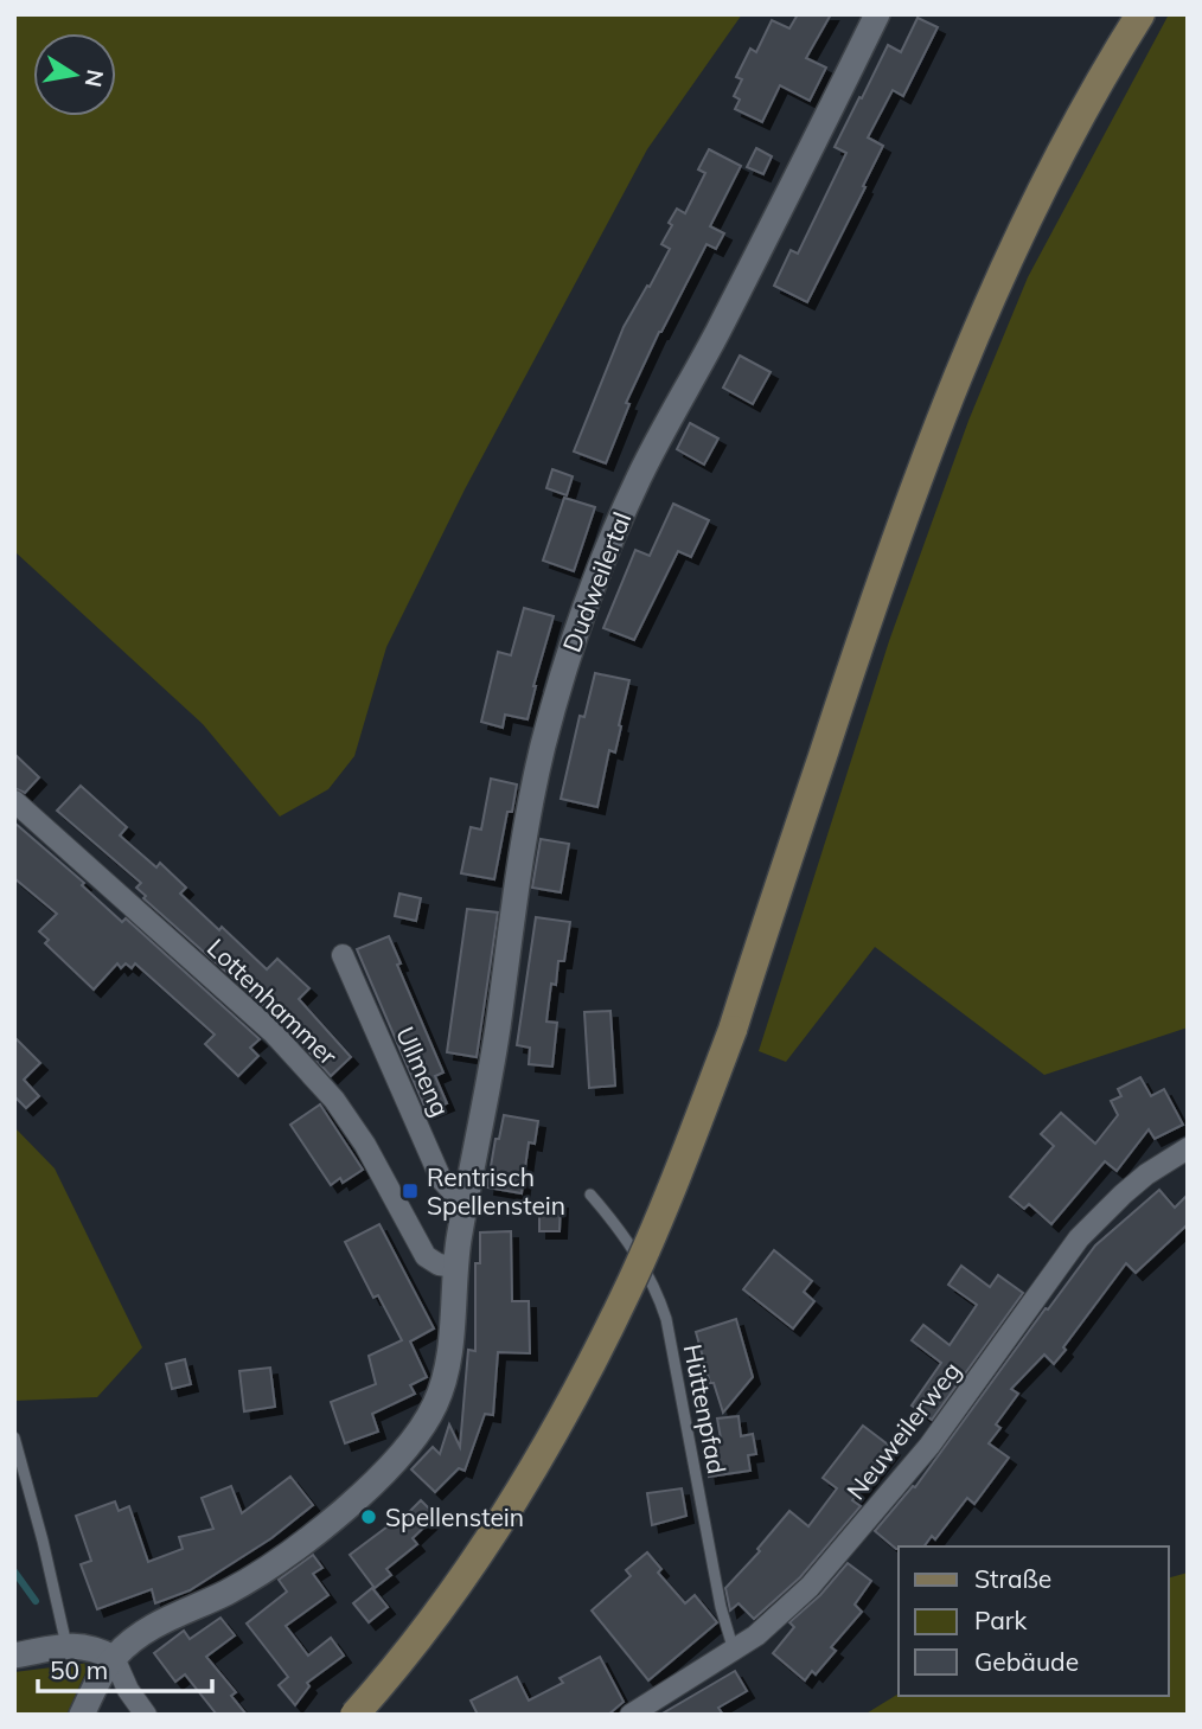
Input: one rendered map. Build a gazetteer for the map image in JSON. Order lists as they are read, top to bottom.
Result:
{
  "streets": {
    "street": [
      "Dudweilertal",
      "Lottenhammer",
      "Ullmeng",
      "Neuweilerweg"
    ],
    "lane": ["Hüttenpfad"]
  },
  "crossings": [
    ["Dudweilertal", "Lottenhammer"],
    ["Dudweilertal", "Ullmeng"],
    ["Hüttenpfad", "Neuweilerweg"]
  ],
  "places": {
    "transit": ["Rentrisch Spellenstein"],
    "other": ["Spellenstein"]
  },
  "legend": ["Straße", "Park", "Gebäude"],
  "scale_bar": "50 m",
  "north": "right"
}
